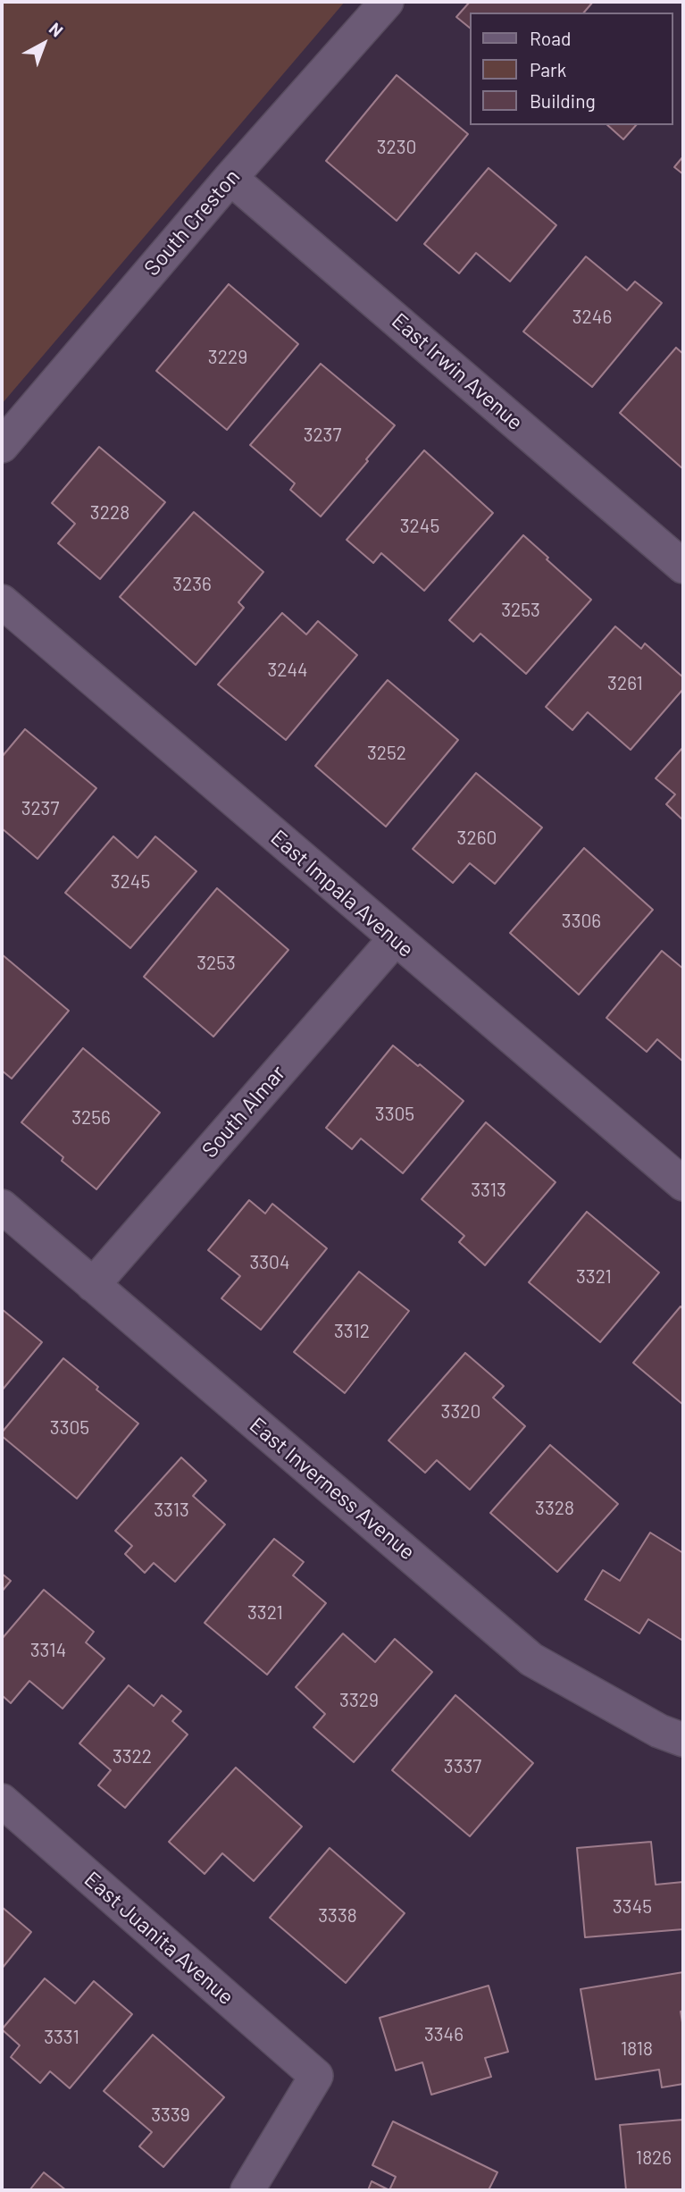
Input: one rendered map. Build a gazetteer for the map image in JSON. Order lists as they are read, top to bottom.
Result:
{
  "streets": {
    "street": [
      "South Creston",
      "East Irwin Avenue",
      "East Impala Avenue",
      "South Almar",
      "East Inverness Avenue",
      "East Juanita Avenue"
    ]
  },
  "crossings": [
    ["South Creston", "East Irwin Avenue"],
    ["East Impala Avenue", "South Almar"],
    ["South Almar", "East Inverness Avenue"]
  ],
  "house_numbers": [
    "3230",
    "3246",
    "3229",
    "3237",
    "3228",
    "3245",
    "3236",
    "3253",
    "3244",
    "3261",
    "3252",
    "3237",
    "3260",
    "3245",
    "3306",
    "3253",
    "3305",
    "3256",
    "3313",
    "3304",
    "3321",
    "3312",
    "3320",
    "3305",
    "3328",
    "3313",
    "3321",
    "3314",
    "3329",
    "3322",
    "3337",
    "3345",
    "3338",
    "3346",
    "3331",
    "1818",
    "3339",
    "1826"
  ],
  "legend": ["Road", "Park", "Building"],
  "north": "top right"
}
